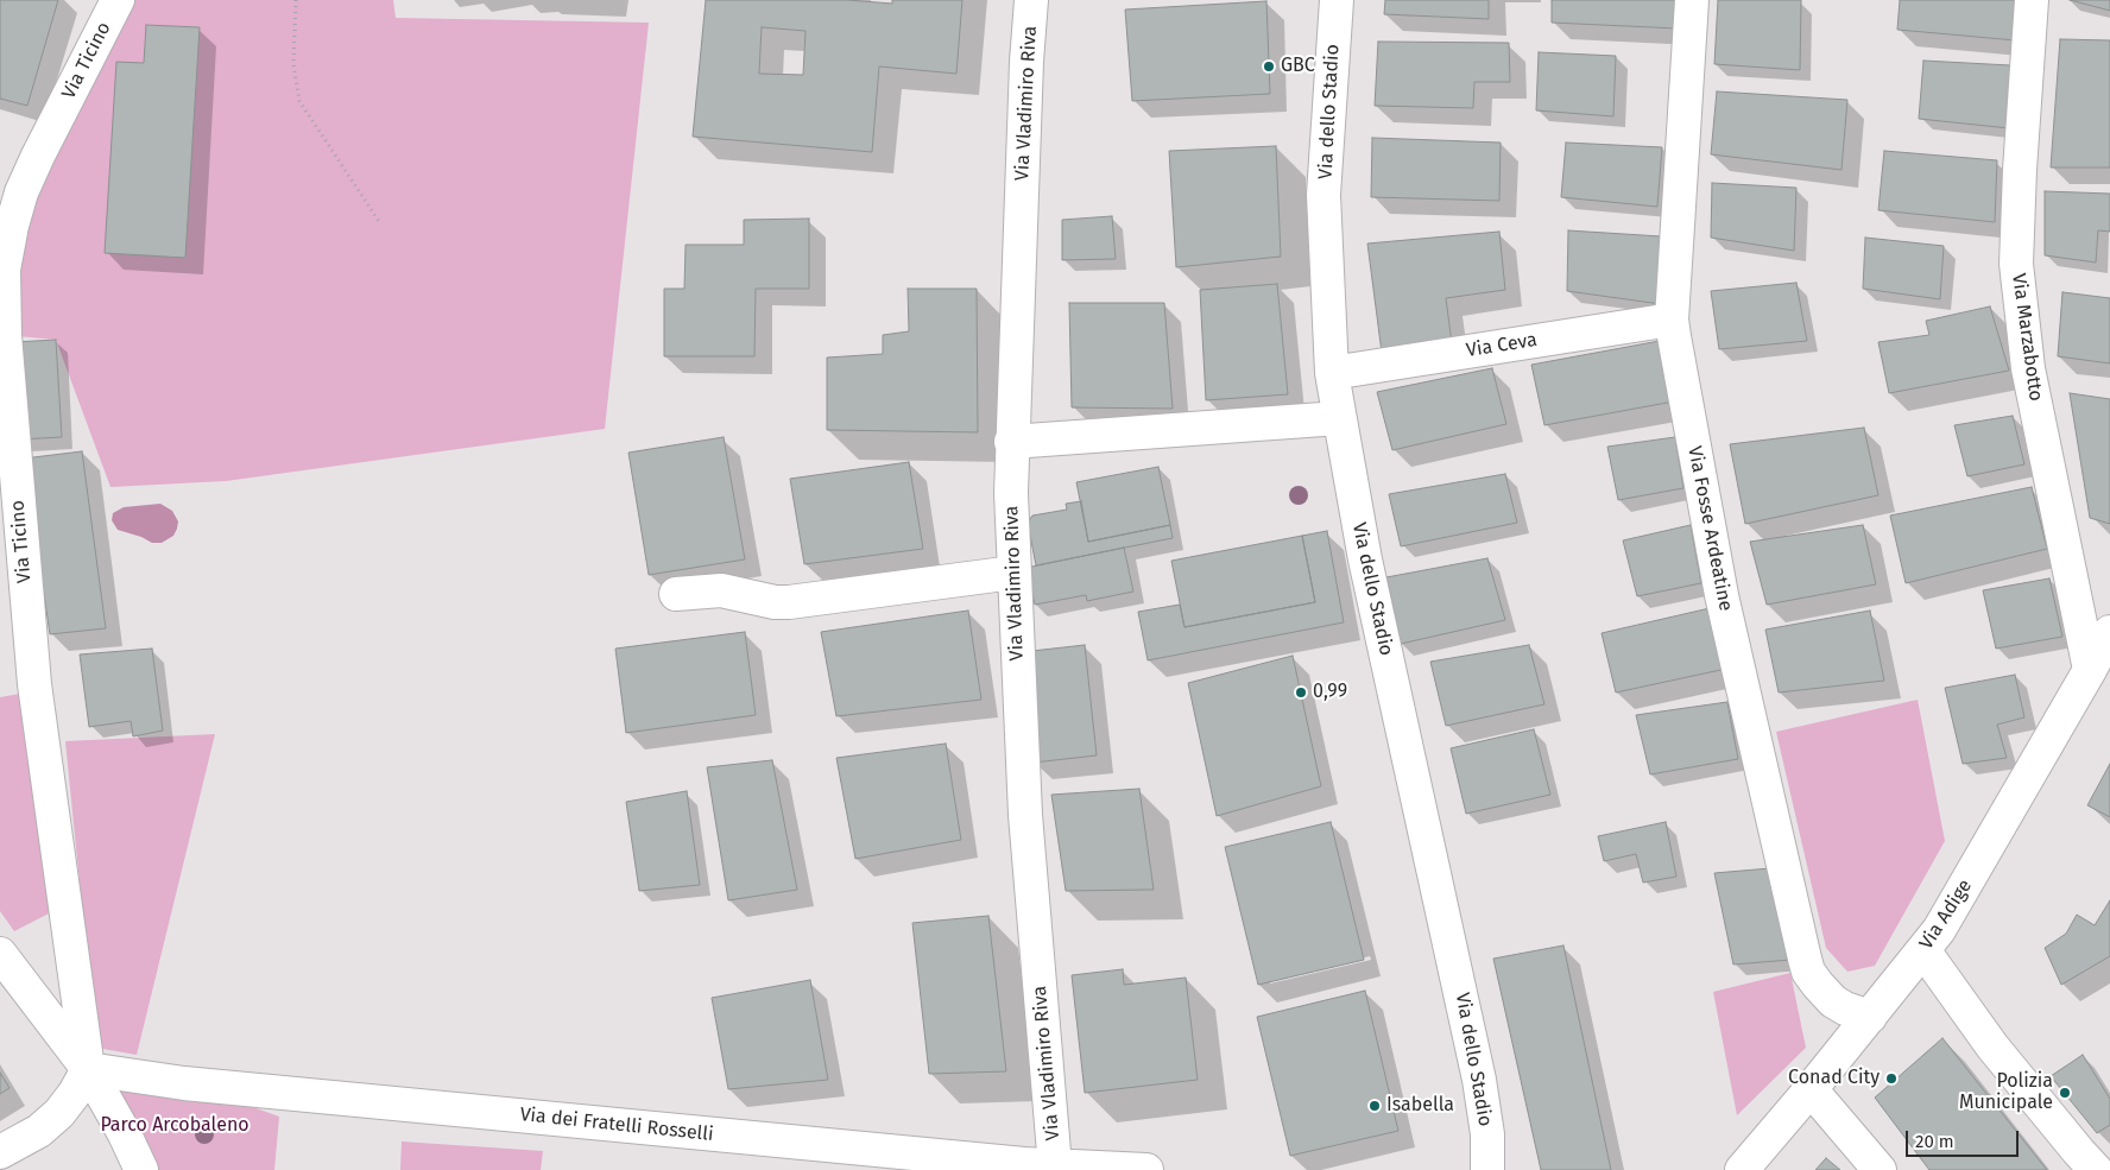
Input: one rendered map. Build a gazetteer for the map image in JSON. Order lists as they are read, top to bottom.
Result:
{
  "streets": {
    "street": [
      "Via Ticino",
      "Via Vladimiro Riva",
      "Via dello Stadio",
      "Via Marzabotto",
      "Via Ceva",
      "Via Fosse Ardeatine",
      "Via Adige",
      "Via dei Fratelli Rosselli"
    ]
  },
  "crossings": [
    ["Via Ticino", "Via dei Fratelli Rosselli"],
    ["Via Vladimiro Riva", "Via dei Fratelli Rosselli"],
    ["Via dello Stadio", "Via Ceva"],
    ["Via Marzabotto", "Via Adige"],
    ["Via Ceva", "Via Fosse Ardeatine"],
    ["Via Fosse Ardeatine", "Via Adige"]
  ],
  "parks": ["Parco Arcobaleno"],
  "places": [
    "GBC",
    "0,99",
    "Conad City",
    "Polizia Municipale",
    "Isabella"
  ],
  "scale_bar": "20 m"
}
